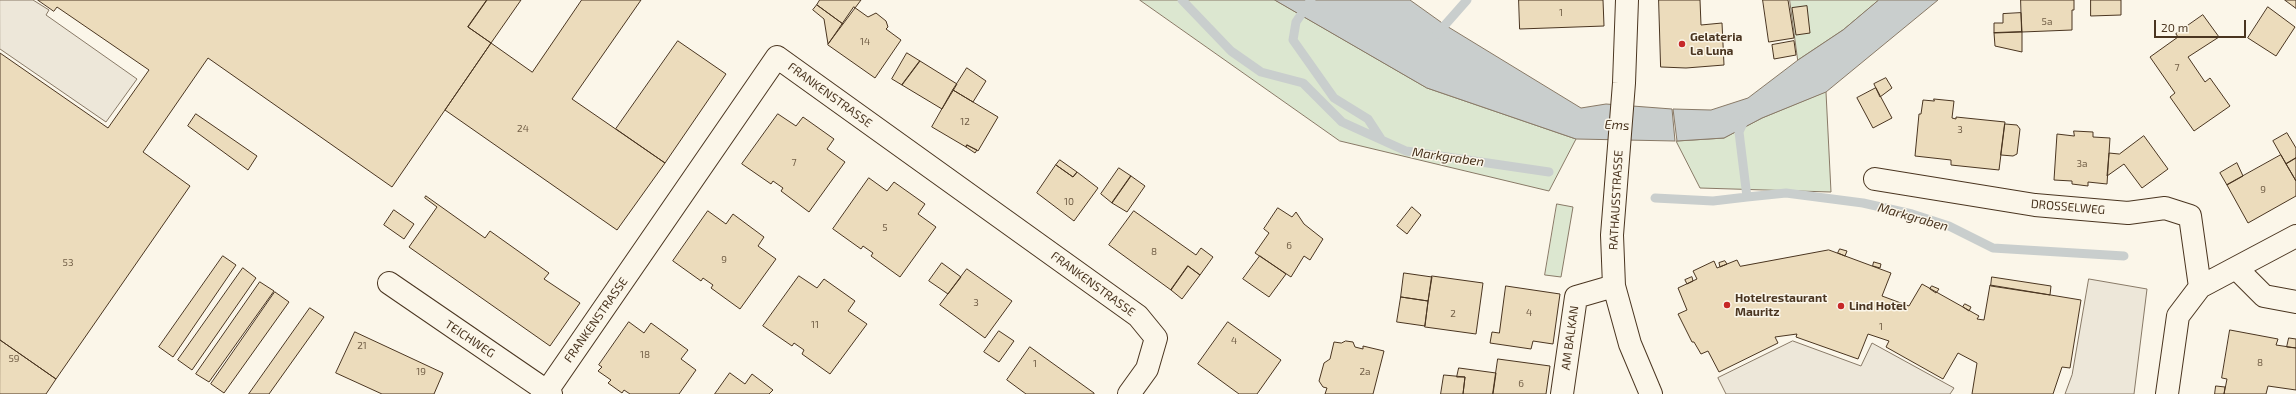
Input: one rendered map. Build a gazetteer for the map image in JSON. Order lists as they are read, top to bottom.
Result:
{
  "streets": {
    "street": [
      "FRANKENSTRASSE",
      "RATHAUSSTRASSE",
      "DROSSELWEG",
      "AM BALKAN",
      "TEICHWEG"
    ]
  },
  "crossings": [
    ["FRANKENSTRASSE", "TEICHWEG"],
    ["RATHAUSSTRASSE", "AM BALKAN"]
  ],
  "water": ["Ems", "Markgraben"],
  "places": ["Gelateria La Luna", "Hotelrestaurant Mauritz", "Lind Hotel"],
  "house_numbers": [
    "1",
    "5a",
    "14",
    "7",
    "12",
    "24",
    "3",
    "7",
    "3a",
    "9",
    "10",
    "5",
    "6",
    "8",
    "9",
    "53",
    "3",
    "4",
    "2",
    "11",
    "1",
    "4",
    "21",
    "18",
    "59",
    "8",
    "1",
    "19",
    "2a",
    "6"
  ],
  "scale_bar": "20 m"
}
